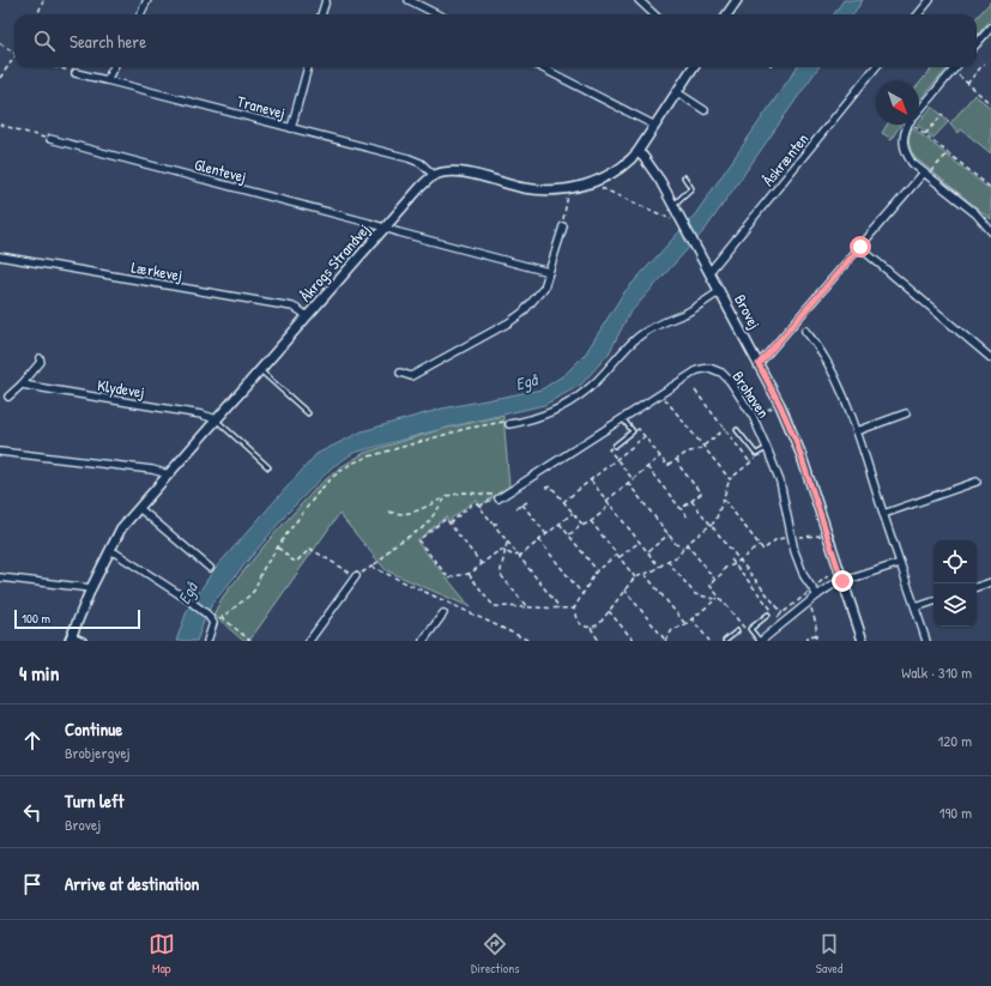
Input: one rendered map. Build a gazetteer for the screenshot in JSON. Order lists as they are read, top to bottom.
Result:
{
  "streets": {
    "street": [
      "Tranevej",
      "Åskrænten",
      "Glentevej",
      "Åkrogs Strandvej",
      "Lærkevej",
      "Brovej",
      "Klydevej",
      "Brohaven"
    ]
  },
  "crossings": [
    ["Tranevej", "Åkrogs Strandvej"],
    ["Åskrænten", "Brovej"],
    ["Glentevej", "Åkrogs Strandvej"],
    ["Åkrogs Strandvej", "Lærkevej"],
    ["Åkrogs Strandvej", "Klydevej"]
  ],
  "water": ["Egå"],
  "scale_bar": "100 m",
  "north": "bottom right",
  "page": {
    "search": "Search here",
    "scale": "100 m",
    "heading": ["4 min", "Walk · 310 m"],
    "list": [
      ["Continue", "Brobjergvej", "120 m"],
      ["Turn left", "Brovej", "190 m"],
      "Arrive at destination"
    ],
    "nav": ["Map", "Directions", "Saved"]
  }
}
